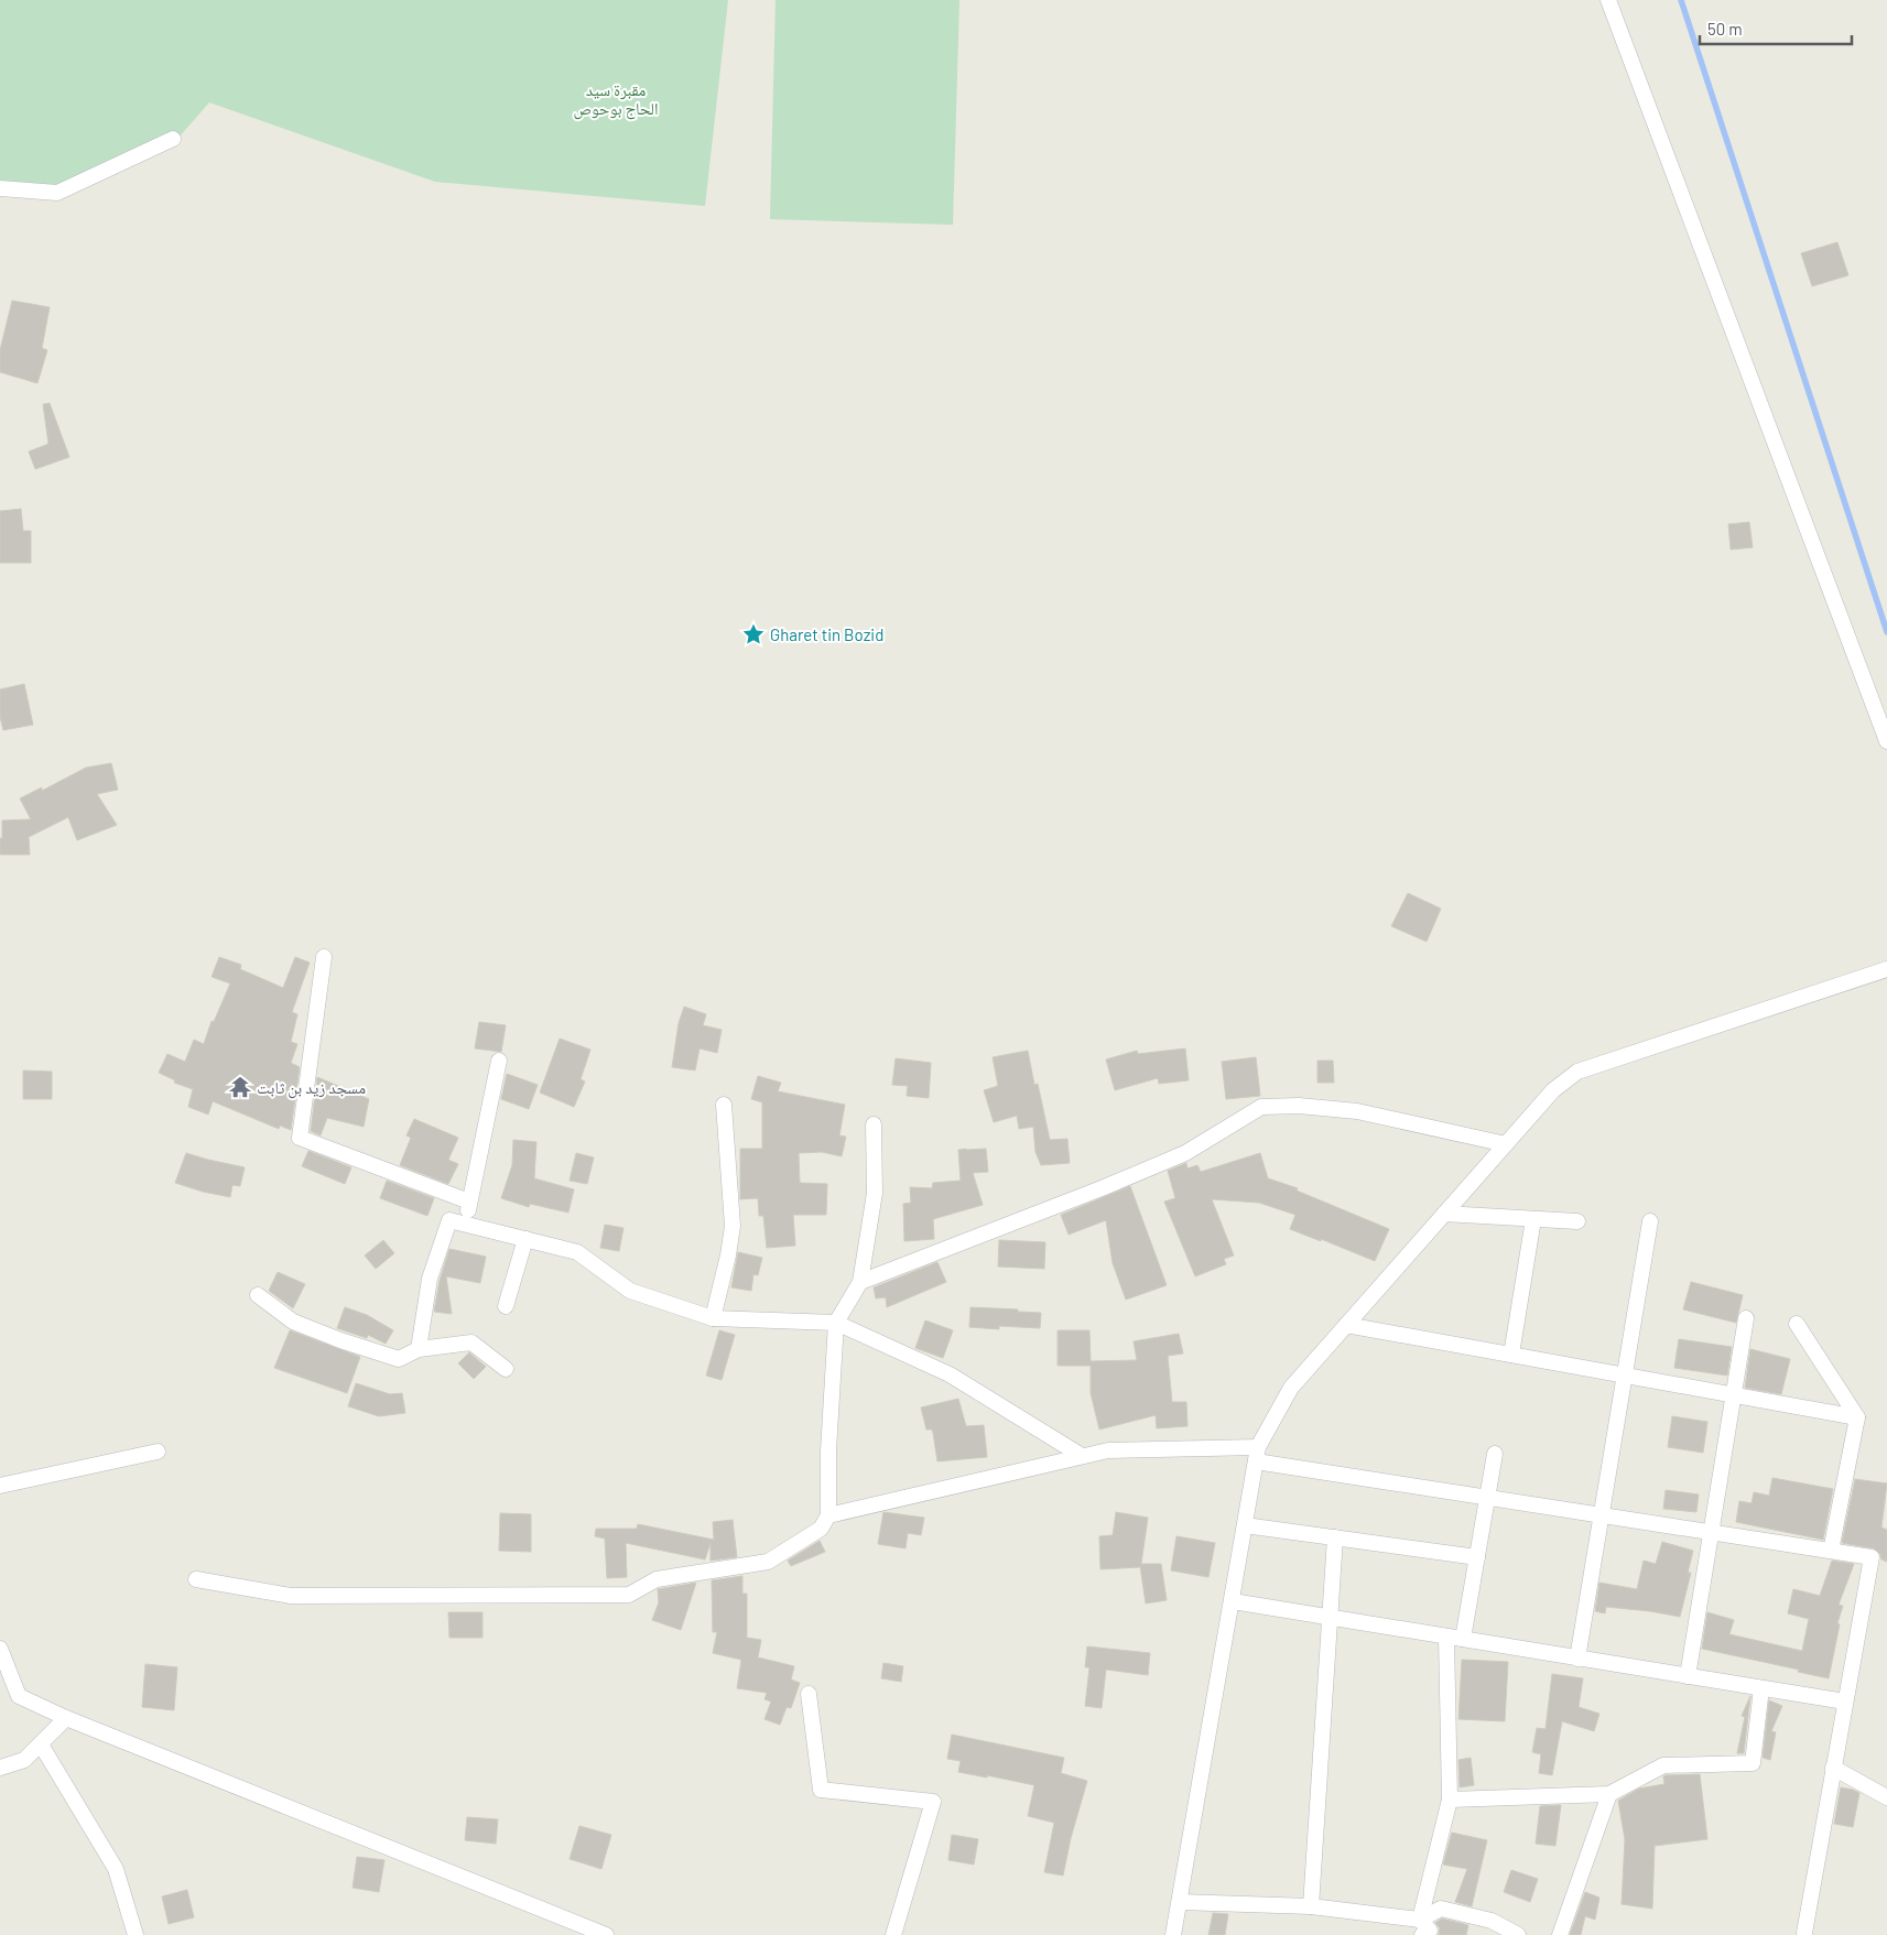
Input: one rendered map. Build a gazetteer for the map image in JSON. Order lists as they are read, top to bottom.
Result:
{
  "parks": ["مقبرة سيد الحاج بوحوص"],
  "places": {
    "place": ["Gharet tin Bozid"],
    "temple": ["مسجد زيد بن ثابت"]
  },
  "scale_bar": "50 m"
}
